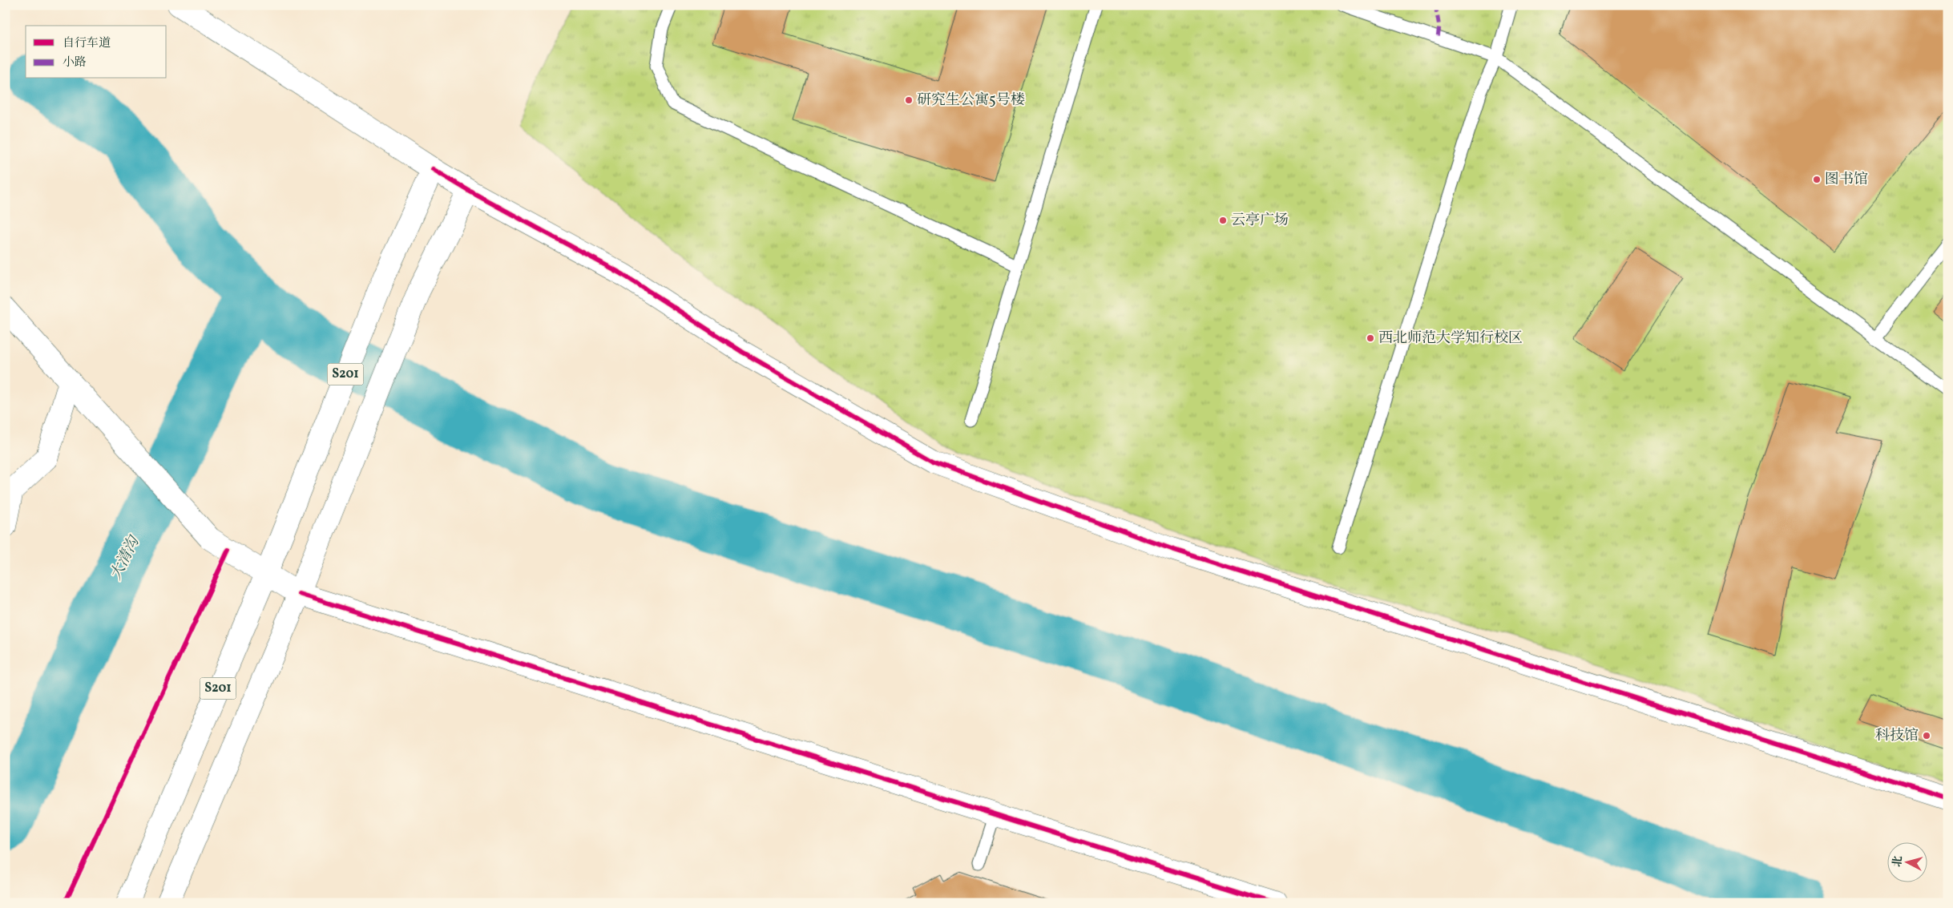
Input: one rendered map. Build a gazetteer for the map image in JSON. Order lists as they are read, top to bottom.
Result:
{
  "streets": {
    "street": ["S201"]
  },
  "water": ["大清沟"],
  "places": [
    "研究生公寓5号楼",
    "图书馆",
    "云亭广场",
    "西北师范大学知行校区",
    "科技馆"
  ],
  "legend": ["自行车道", "小路"],
  "north": "left"
}
